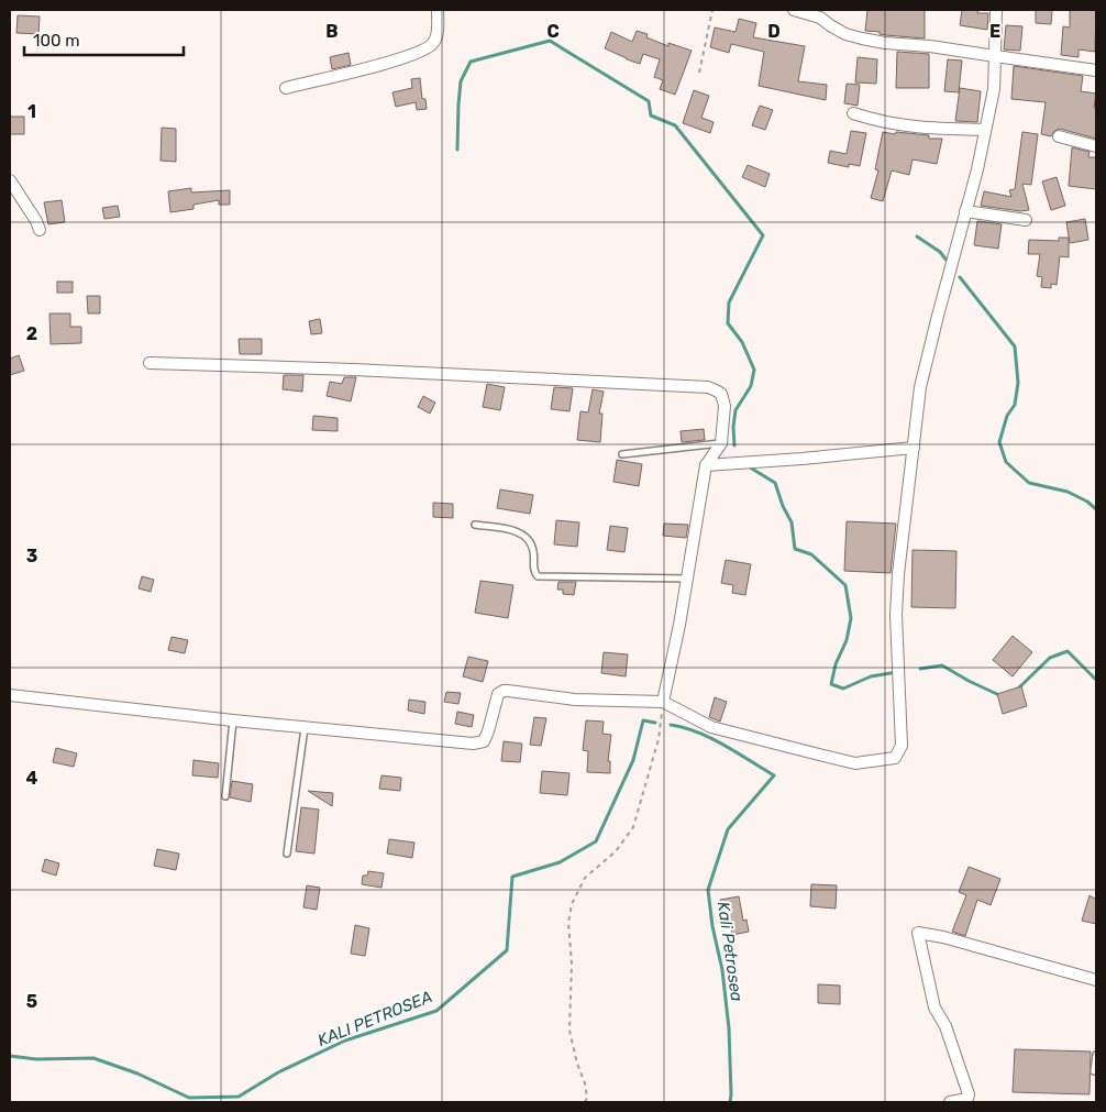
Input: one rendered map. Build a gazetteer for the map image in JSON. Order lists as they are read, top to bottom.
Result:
{
  "water": ["Kali Petrosea", "KALI PETROSEA"],
  "scale_bar": "100 m",
  "grid": {
    "columns": [
      "B",
      "C",
      "D",
      "E"
    ],
    "rows": [
      "1",
      "2",
      "3",
      "4",
      "5"
    ]
  }
}
